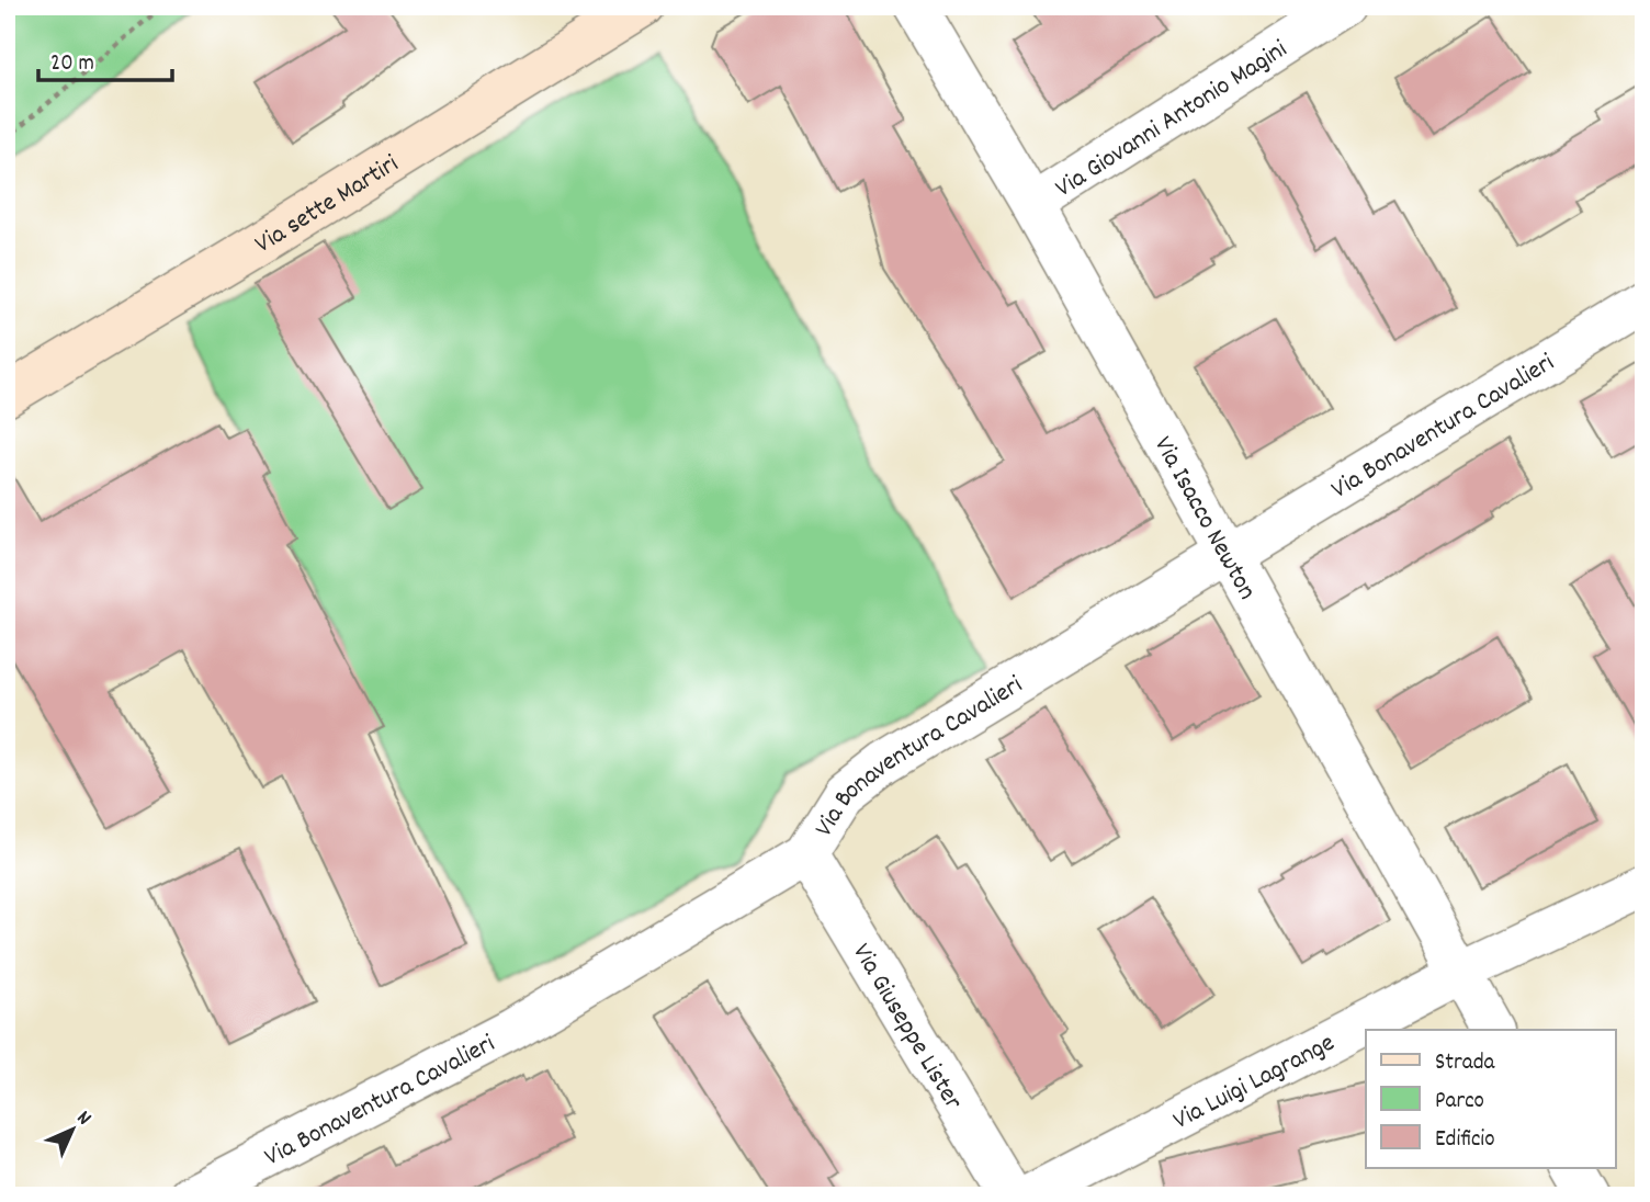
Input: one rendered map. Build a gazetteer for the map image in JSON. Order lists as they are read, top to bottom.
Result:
{
  "streets": {
    "main road": ["Via sette Martiri"],
    "street": [
      "Via Giovanni Antonio Magini",
      "Via Bonaventura Cavalieri",
      "Via Isacco Newton",
      "Via Giuseppe Lister",
      "Via Luigi Lagrange"
    ]
  },
  "crossings": [
    ["Via Giovanni Antonio Magini", "Via Isacco Newton"],
    ["Via Bonaventura Cavalieri", "Via Isacco Newton"],
    ["Via Bonaventura Cavalieri", "Via Giuseppe Lister"],
    ["Via Isacco Newton", "Via Luigi Lagrange"]
  ],
  "legend": ["Strada", "Parco", "Edificio"],
  "scale_bar": "20 m",
  "north": "top right"
}
